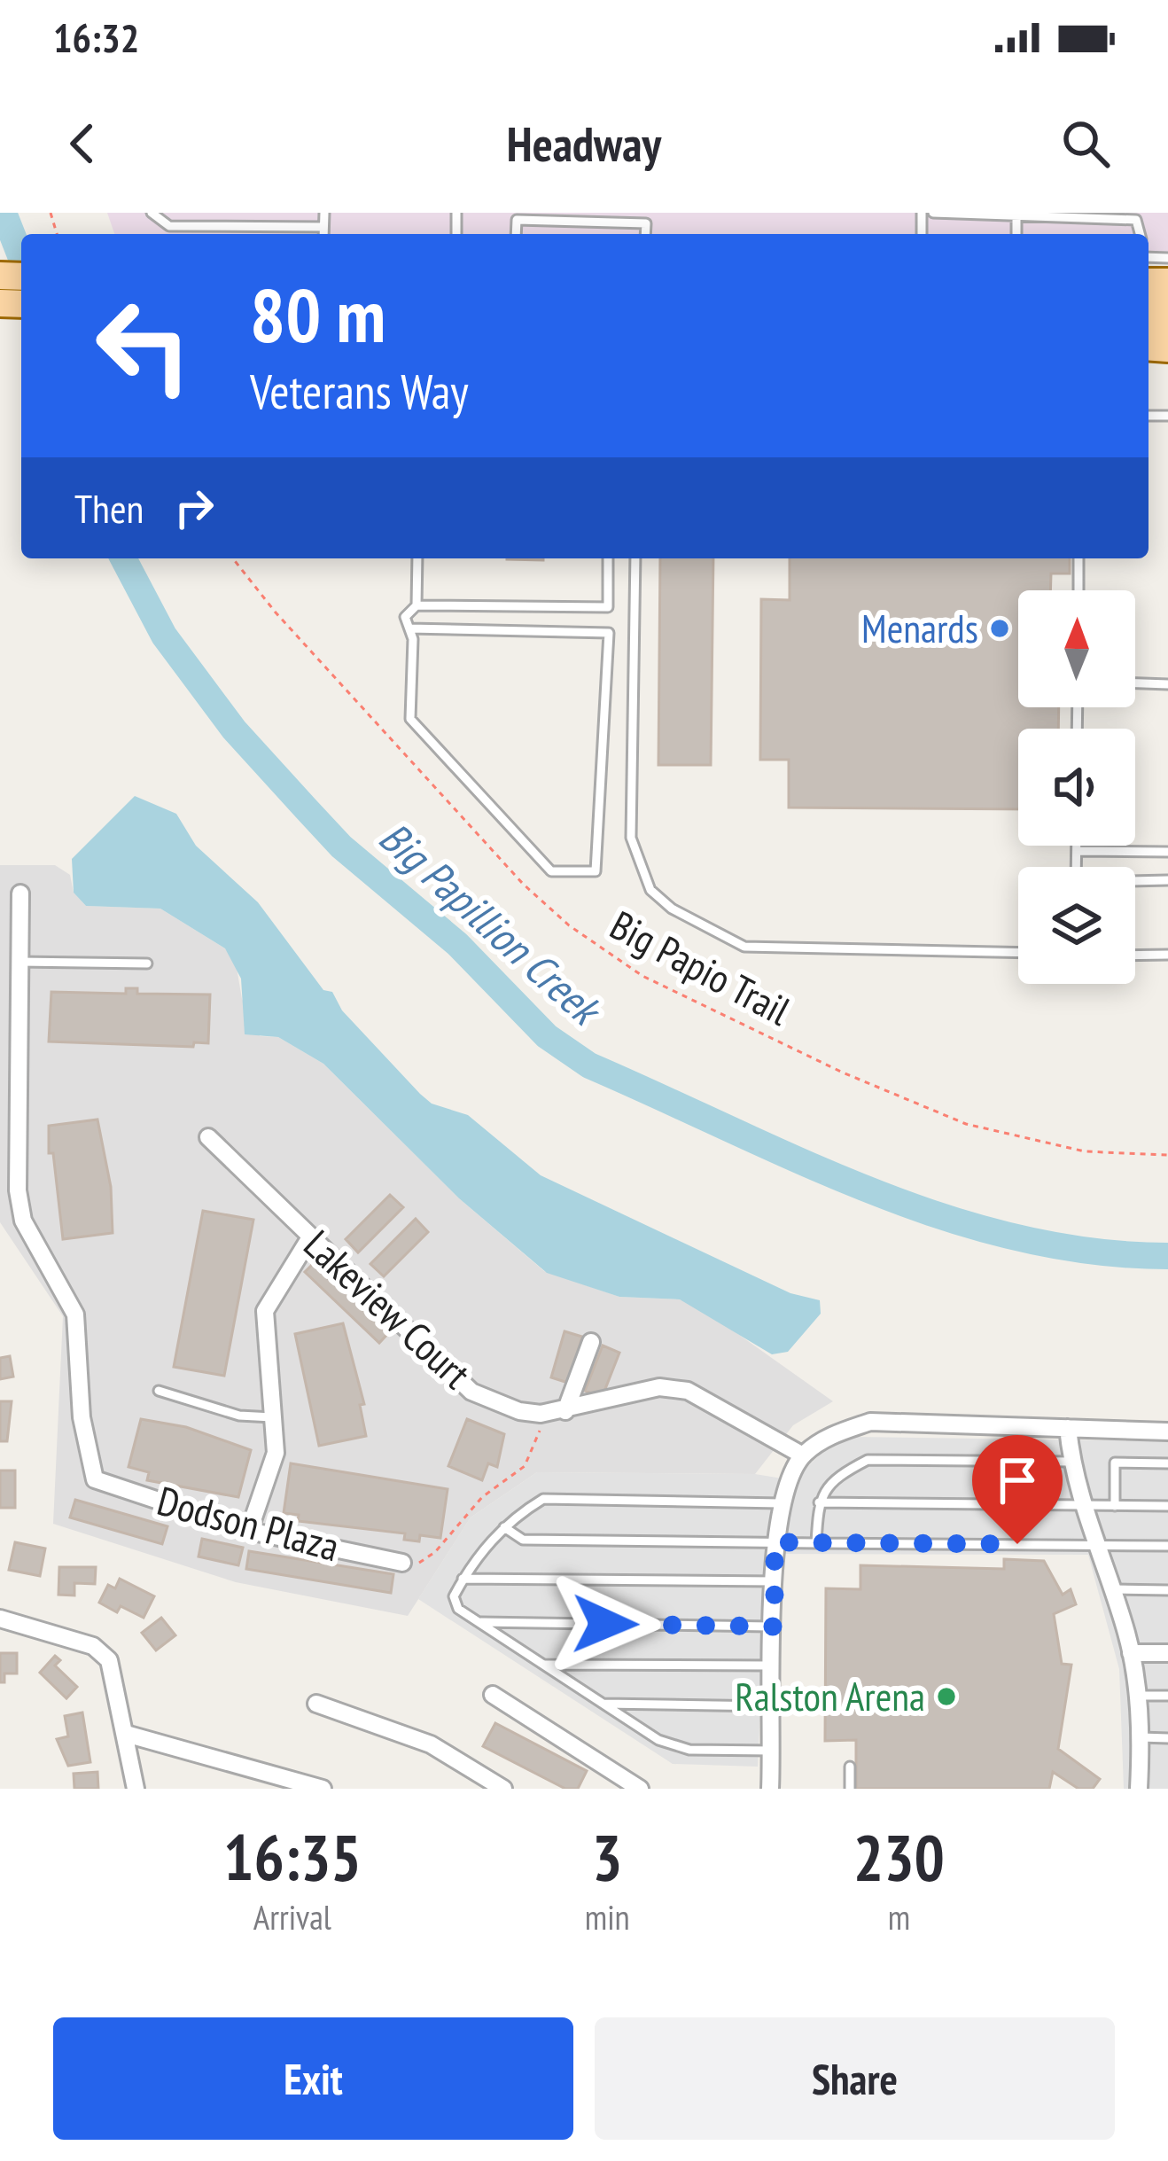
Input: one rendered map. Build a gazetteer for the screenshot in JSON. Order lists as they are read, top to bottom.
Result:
{
  "streets": {
    "street": ["Lakeview Court", "Dodson Plaza"],
    "path": ["Big Papio Trail"]
  },
  "water": ["Big Papillion Creek"],
  "places": ["Menards", "Ralston Arena"],
  "north": "top",
  "page": {
    "status": "16:32",
    "header": "Headway",
    "turn": ["80 m", "Veterans Way"],
    "then": "Then",
    "eta": [
      "16:35",
      "Arrival",
      "3",
      "min",
      "230",
      "m"
    ],
    "buttons": ["Exit", "Share"]
  }
}
